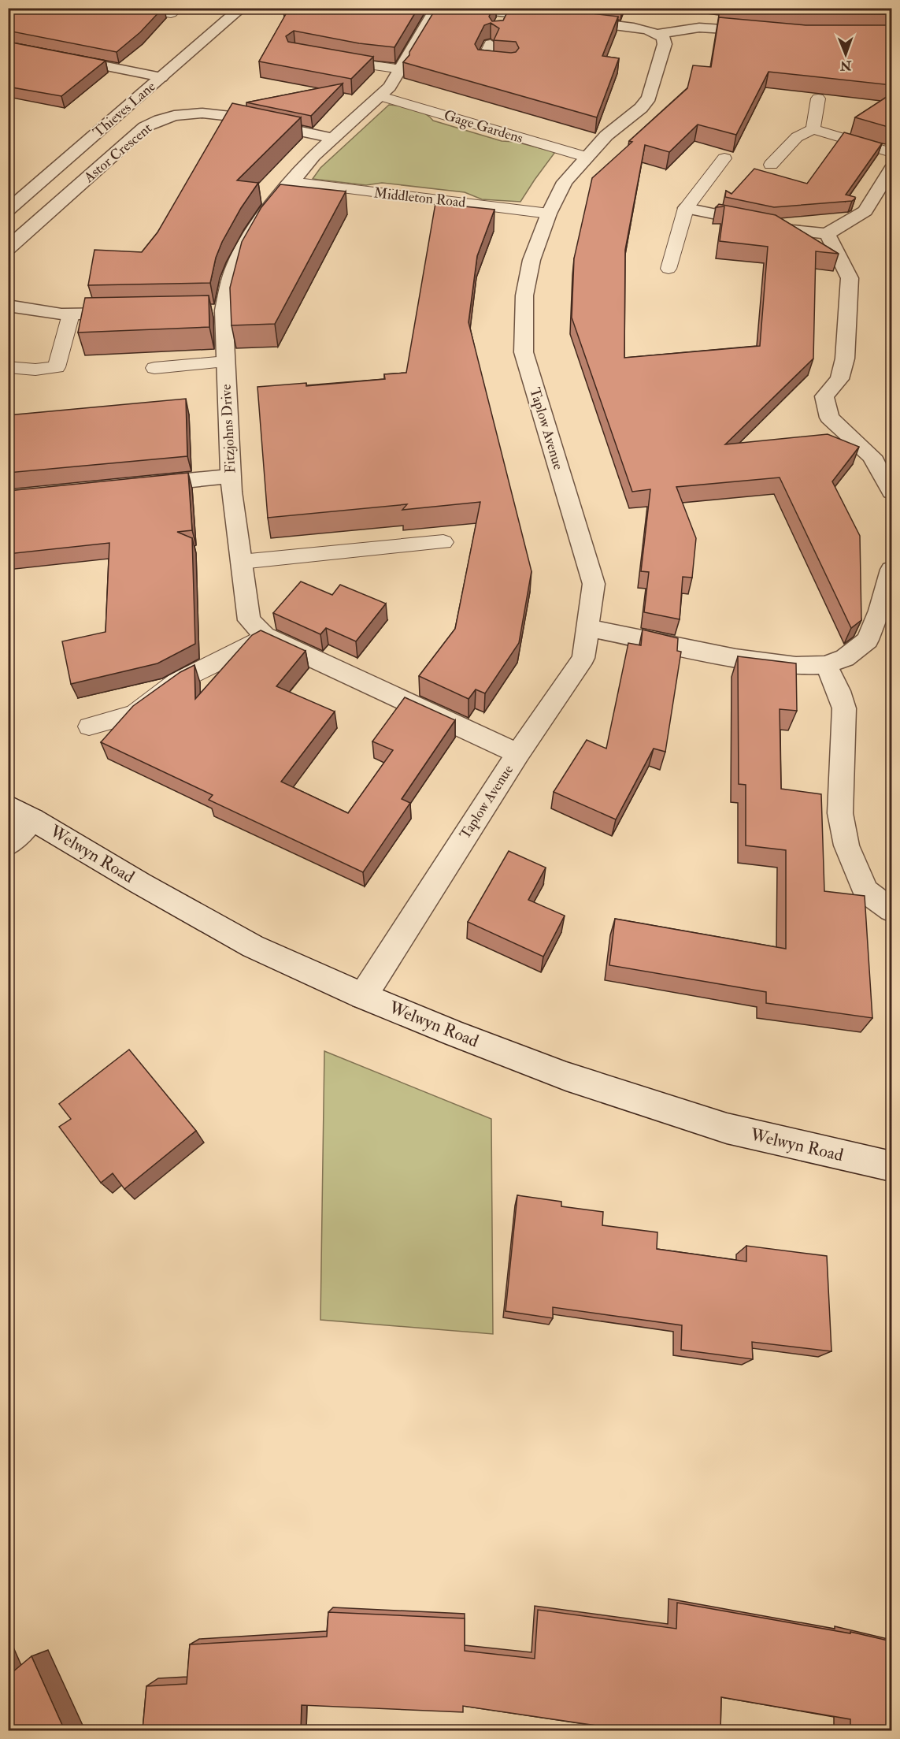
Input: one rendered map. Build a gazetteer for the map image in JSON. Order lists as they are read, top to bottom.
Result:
{
  "streets": {
    "street": [
      "Thieves Lane",
      "Astor Crescent",
      "Fitzjohns Drive",
      "Taplow Avenue",
      "Welwyn Road"
    ],
    "lane": ["Gage Gardens", "Middleton Road"]
  },
  "crossings": [
    ["Gage Gardens", "Fitzjohns Drive"],
    ["Gage Gardens", "Taplow Avenue"],
    ["Astor Crescent", "Fitzjohns Drive"],
    ["Middleton Road", "Fitzjohns Drive"],
    ["Middleton Road", "Taplow Avenue"],
    ["Fitzjohns Drive", "Taplow Avenue"],
    ["Taplow Avenue", "Welwyn Road"]
  ],
  "north": "bottom"
}
